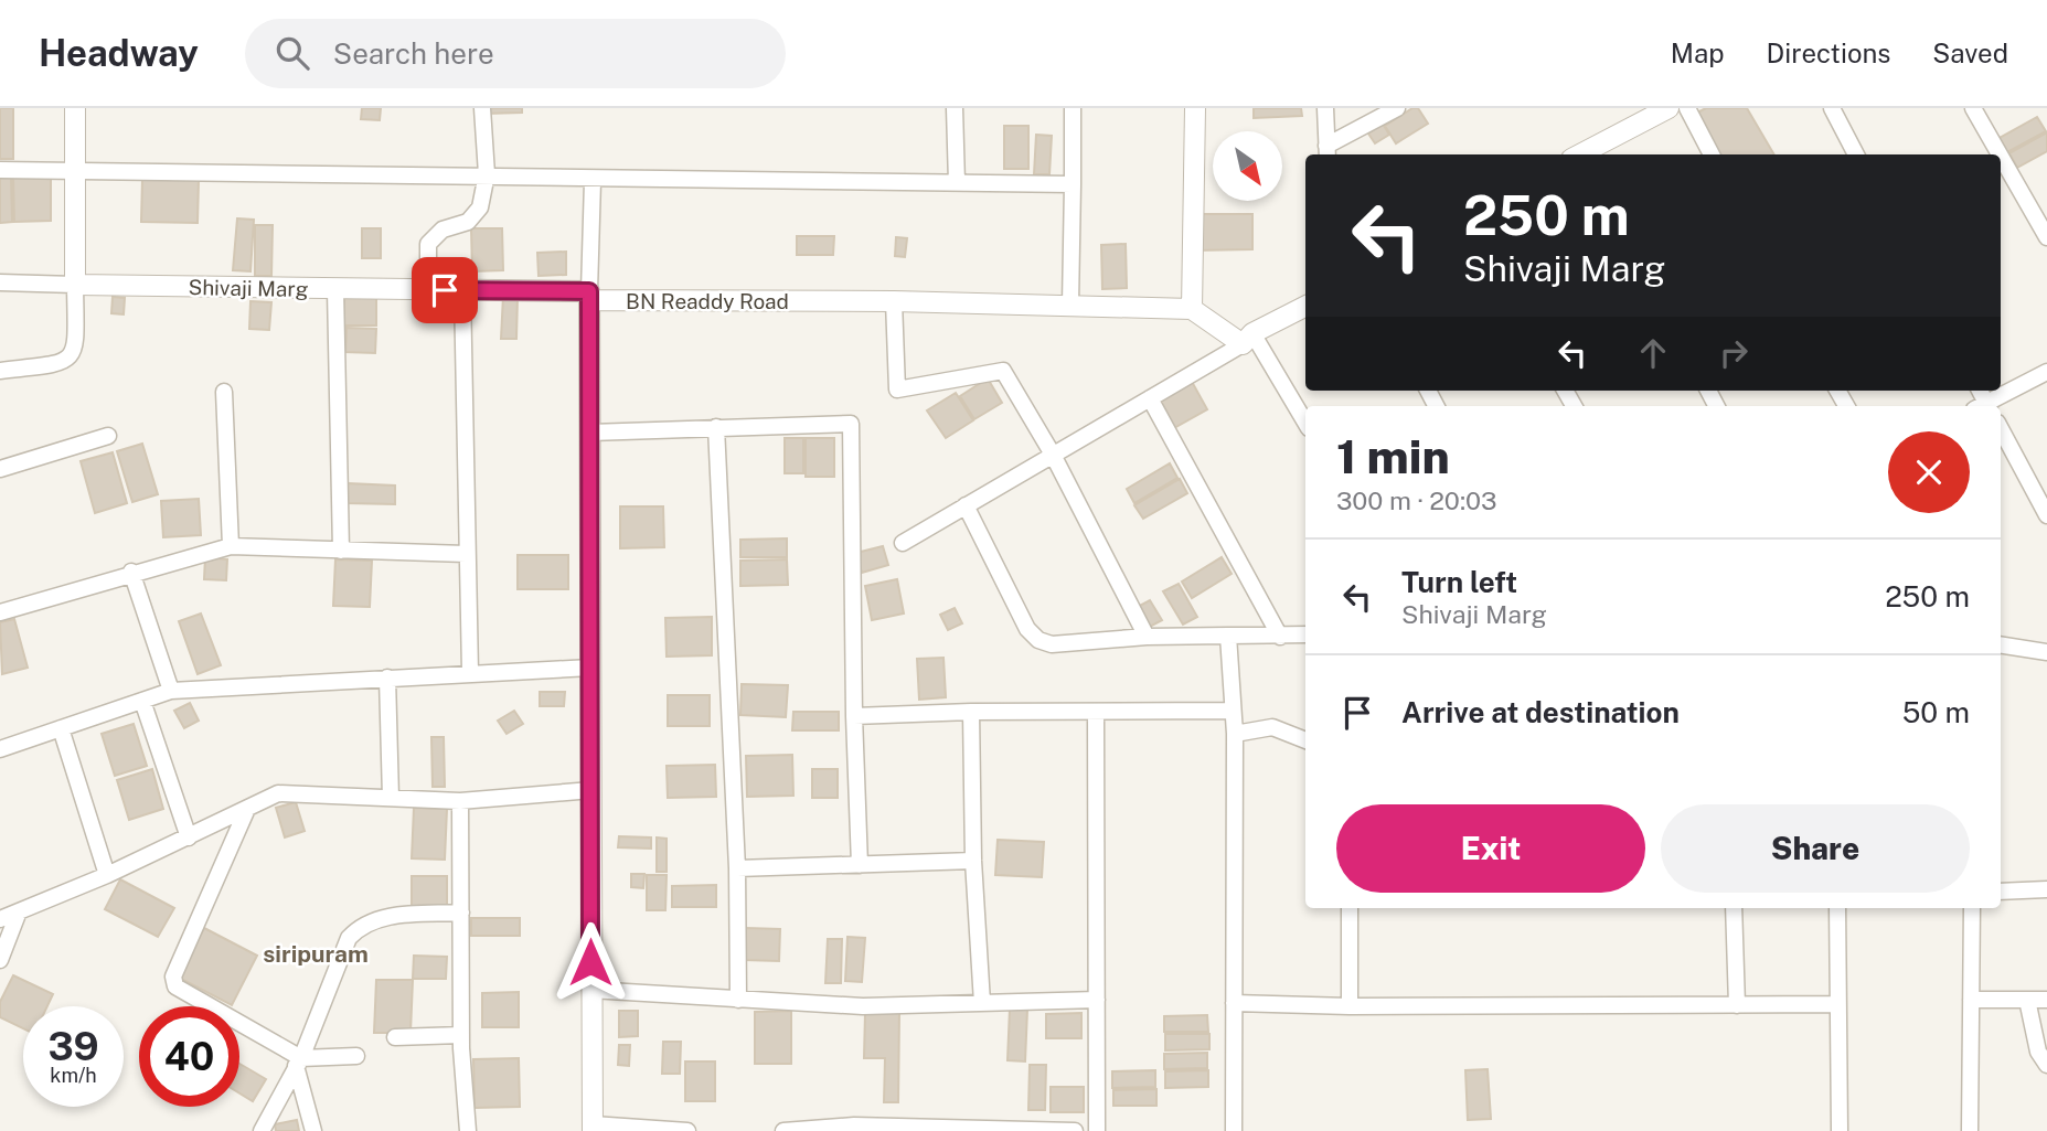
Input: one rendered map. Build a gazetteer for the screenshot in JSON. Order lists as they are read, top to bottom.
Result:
{
  "streets": {
    "street": ["Shivaji Marg", "BN Readdy Road"]
  },
  "crossings": [
    ["Shivaji Marg", "BN Readdy Road"]
  ],
  "districts": ["siripuram"],
  "north": "bottom right",
  "page": {
    "header": "Headway",
    "search": "Search here",
    "nav": ["Map", "Directions", "Saved"],
    "turn": ["250 m", "Shivaji Marg"],
    "heading": ["1 min", "300 m · 20:03"],
    "list": [
      {
        "name": "Turn left",
        "note": "Shivaji Marg",
        "value": "250 m"
      },
      {
        "name": "Arrive at destination",
        "value": "50 m"
      }
    ],
    "buttons": ["Exit", "Share"],
    "speed": "39 km/h",
    "limit": "40"
  }
}
